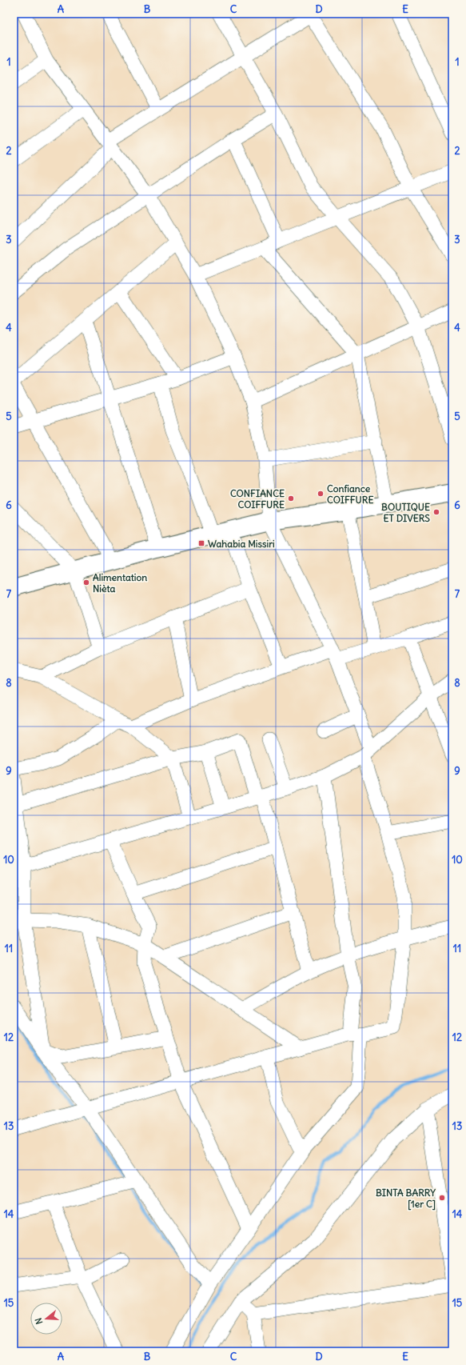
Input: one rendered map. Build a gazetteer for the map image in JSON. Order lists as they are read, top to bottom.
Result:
{
  "places": {
    "other": [
      "Confiance COIFFURE",
      "CONFIANCE COIFFURE",
      "BOUTIQUE ET DIVERS",
      "Alimentation Nièta",
      "BINTA BARRY [1er C]"
    ],
    "transit": ["Wahabia Missiri"]
  },
  "north": "left",
  "grid": {
    "columns": [
      "A",
      "B",
      "C",
      "D",
      "E"
    ],
    "rows": [
      "1",
      "2",
      "3",
      "4",
      "5",
      "6",
      "7",
      "8",
      "9",
      "10",
      "11",
      "12",
      "13",
      "14",
      "15"
    ]
  }
}
